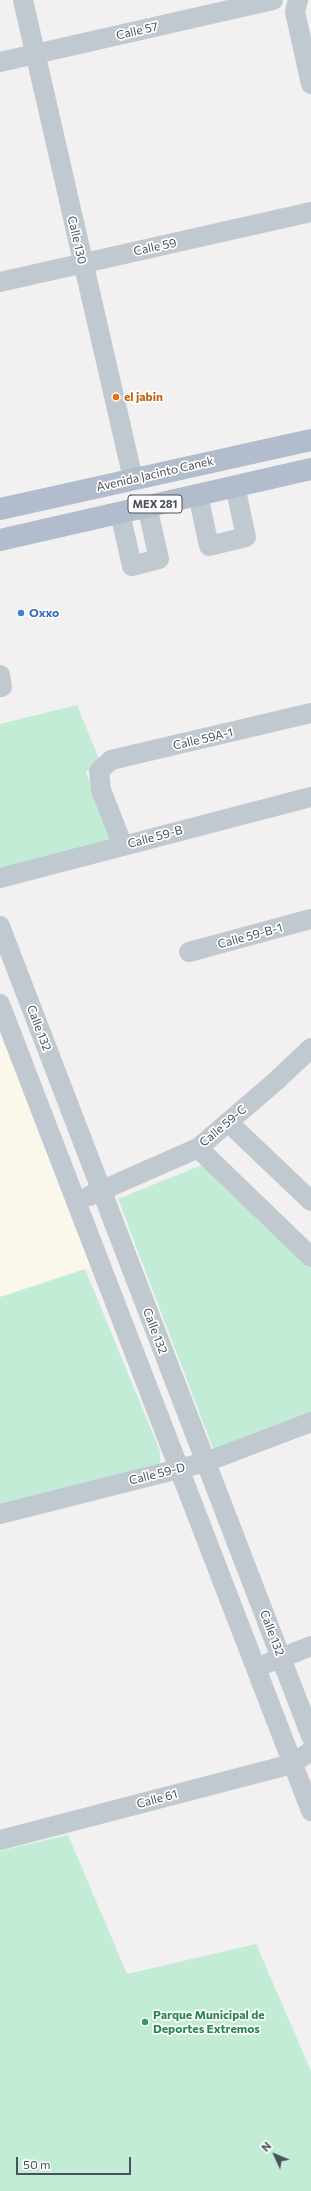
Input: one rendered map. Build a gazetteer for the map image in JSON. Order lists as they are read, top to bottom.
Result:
{
  "streets": {
    "main road": ["Avenida Jacinto Canek", "MEX 281"],
    "street": [
      "Calle 57",
      "Calle 130",
      "Calle 59",
      "Calle 59A-1",
      "Calle 59-B",
      "Calle 59-B-1",
      "Calle 132",
      "Calle 59-C",
      "Calle 59-D",
      "Calle 61"
    ]
  },
  "crossings": [
    ["Calle 57", "Calle 130"],
    ["Calle 130", "Calle 59"],
    ["Calle 130", "Avenida Jacinto Canek"],
    ["Calle 59A-1", "Calle 59-B"],
    ["Calle 132", "Calle 59-C"],
    ["Calle 132", "Calle 59-D"]
  ],
  "places": ["el jabin", "Oxxo", "Parque Municipal de Deportes Extremos"],
  "scale_bar": "50 m",
  "north": "top left"
}
